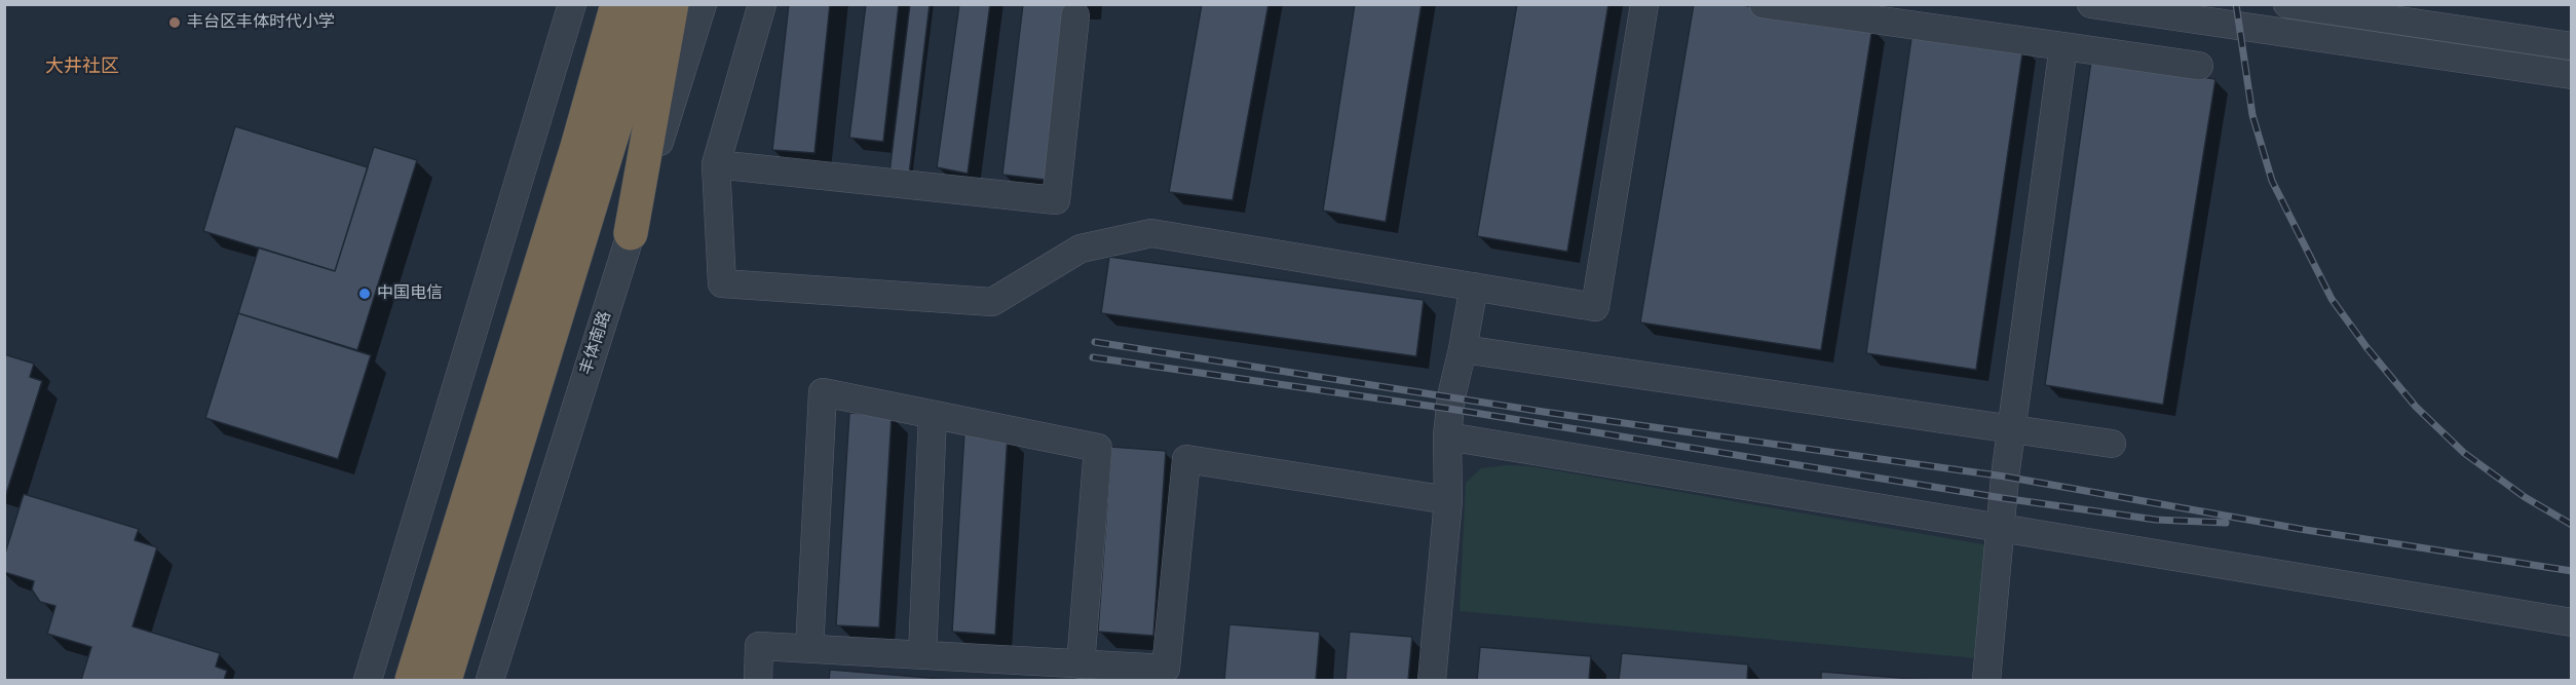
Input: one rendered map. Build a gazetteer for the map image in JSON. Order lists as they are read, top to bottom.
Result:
{
  "streets": {
    "street": ["丰体南路"]
  },
  "districts": ["大井社区"],
  "places": ["丰台区丰体时代小学", "中国电信"]
}
